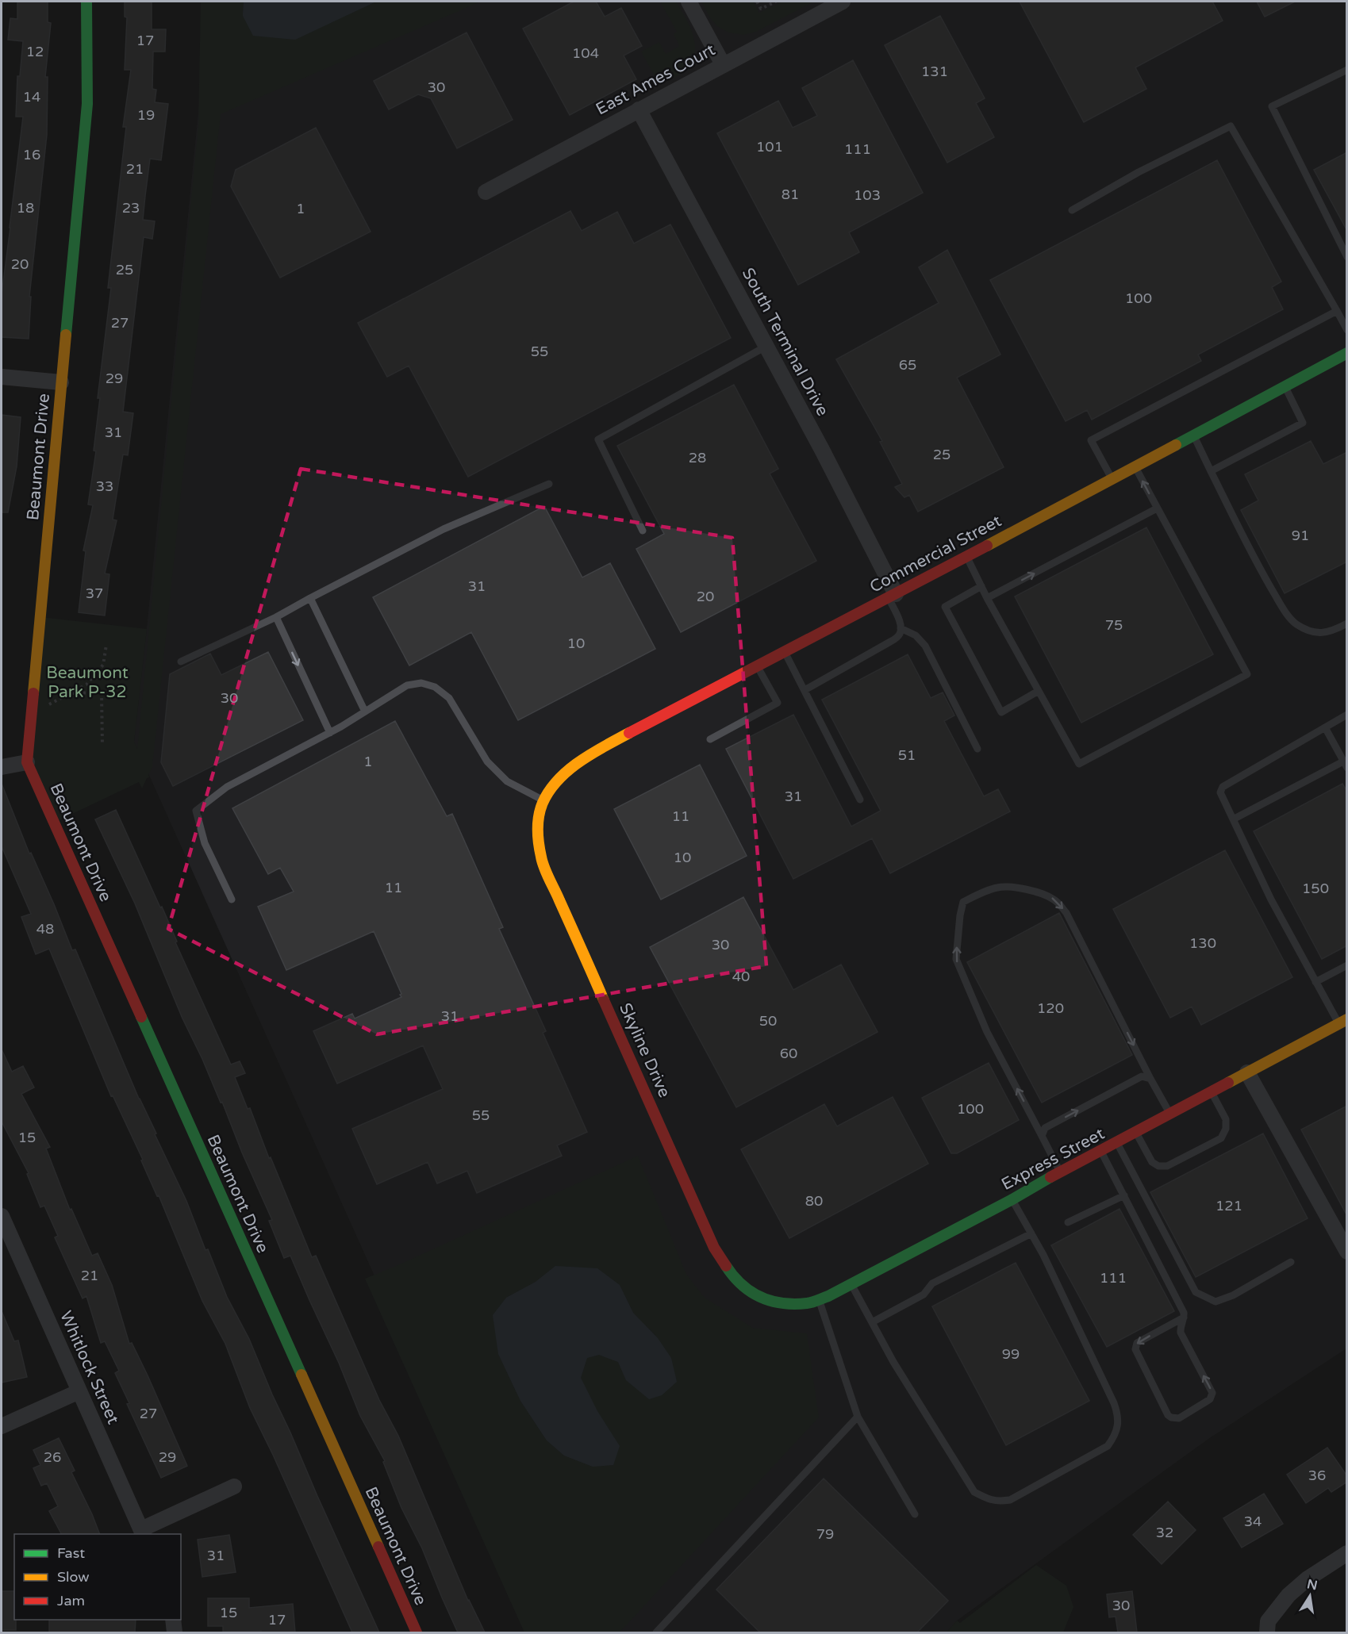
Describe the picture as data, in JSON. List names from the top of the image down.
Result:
{
  "streets": {
    "street": [
      "East Ames Court",
      "South Terminal Drive",
      "Beaumont Drive",
      "Commercial Street",
      "Skyline Drive",
      "Express Street",
      "Whitlock Street"
    ]
  },
  "crossings": [
    ["East Ames Court", "South Terminal Drive"],
    ["South Terminal Drive", "Commercial Street"],
    ["Commercial Street", "Skyline Drive"],
    ["Skyline Drive", "Express Street"]
  ],
  "parks": ["Beaumont Park P-32"],
  "house_numbers": [
    "17",
    "12",
    "104",
    "131",
    "30",
    "14",
    "19",
    "101",
    "111",
    "16",
    "21",
    "81",
    "103",
    "18",
    "23",
    "1",
    "20",
    "25",
    "100",
    "27",
    "55",
    "65",
    "29",
    "31",
    "25",
    "28",
    "33",
    "91",
    "31",
    "37",
    "20",
    "75",
    "10",
    "30",
    "51",
    "1",
    "31",
    "11",
    "10",
    "11",
    "150",
    "48",
    "130",
    "30",
    "40",
    "120",
    "31",
    "50",
    "60",
    "100",
    "55",
    "15",
    "80",
    "121",
    "21",
    "111",
    "99",
    "27",
    "26",
    "29",
    "36",
    "34",
    "32",
    "79",
    "31",
    "30",
    "15",
    "17"
  ],
  "legend": ["Fast", "Slow", "Jam"],
  "north": "top"
}
